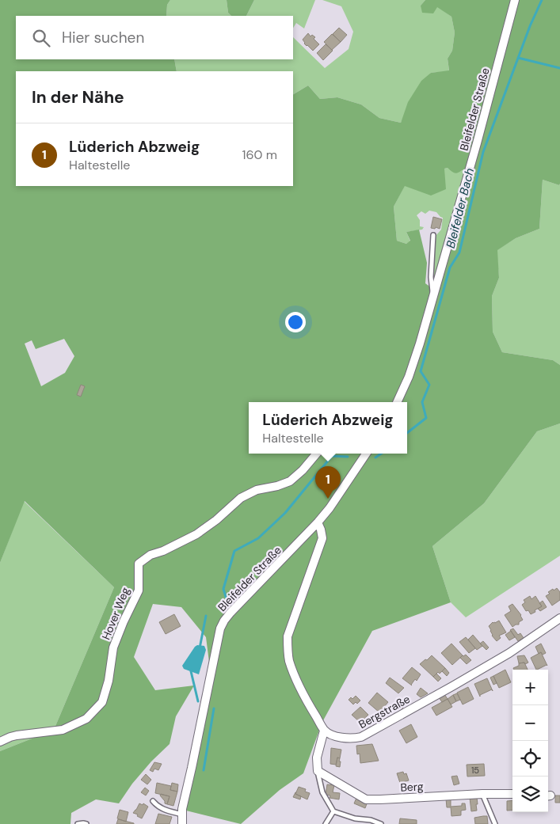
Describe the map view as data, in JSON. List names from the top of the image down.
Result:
{
  "streets": {
    "street": [
      "Bleifelder Straße",
      "Hover Weg",
      "Bergstraße",
      "Berg"
    ]
  },
  "water": ["Bleifelder Bach"],
  "house_numbers": ["15"],
  "page": {
    "search": "Hier suchen",
    "heading": "In der Nähe",
    "list": [
      {
        "mark": "1",
        "name": "Lüderich Abzweig",
        "note": "Haltestelle",
        "value": "160 m"
      }
    ],
    "popup": ["Lüderich Abzweig", "Haltestelle"],
    "pins": "1",
    "map_buttons": ["+", "−"]
  }
}
